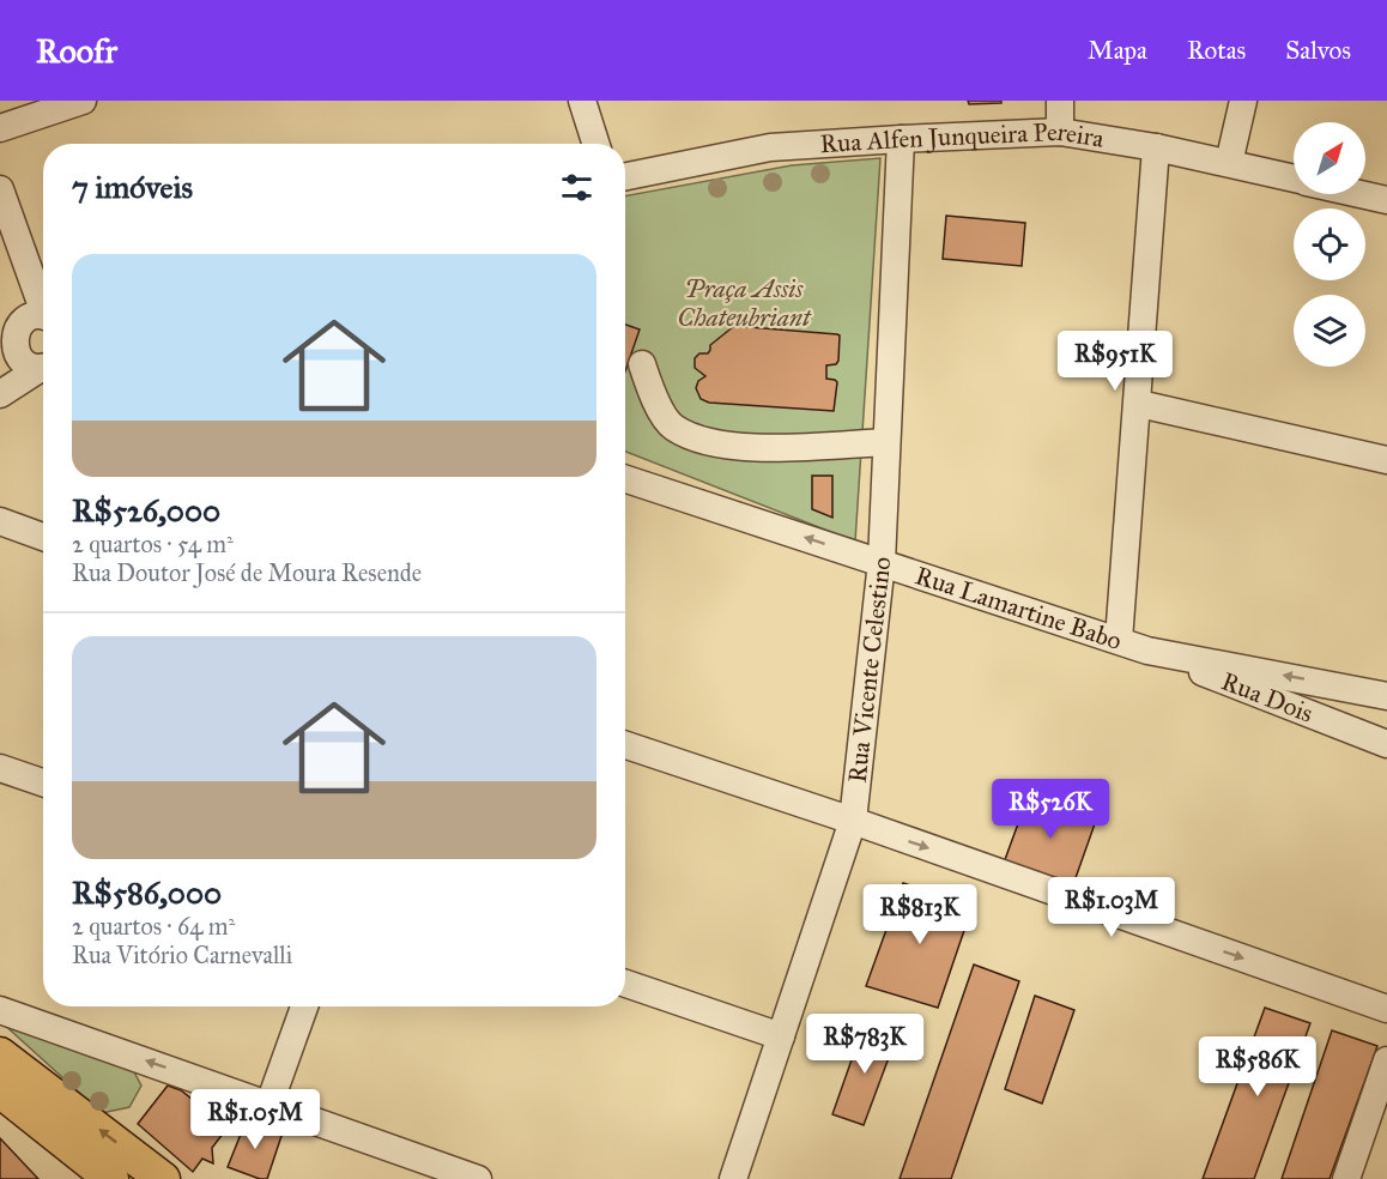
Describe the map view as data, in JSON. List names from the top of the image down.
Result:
{
  "streets": {
    "street": [
      "Rua Alfen Junqueira Pereira",
      "Rua Lamartine Babo",
      "Rua Vicente Celestino",
      "Rua Dois"
    ]
  },
  "crossings": [
    ["Rua Alfen Junqueira Pereira", "Rua Vicente Celestino"],
    ["Rua Lamartine Babo", "Rua Vicente Celestino"],
    ["Rua Lamartine Babo", "Rua Dois"]
  ],
  "parks": ["Praça Assis Chateubriant"],
  "north": "top right",
  "page": {
    "header": "Roofr",
    "nav": ["Mapa", "Rotas", "Salvos"],
    "heading": "7 imóveis",
    "list": [
      {
        "name": "R$526,000",
        "note": "2 quartos · 54 m² · Rua Doutor José de Moura Resende"
      },
      {
        "name": "R$586,000",
        "note": "2 quartos · 64 m² · Rua Vitório Carnevalli"
      }
    ],
    "price": [
      "R$951K",
      "R$526K",
      "R$1.03M",
      "R$813K",
      "R$783K",
      "R$586K",
      "R$1.05M"
    ]
  }
}
